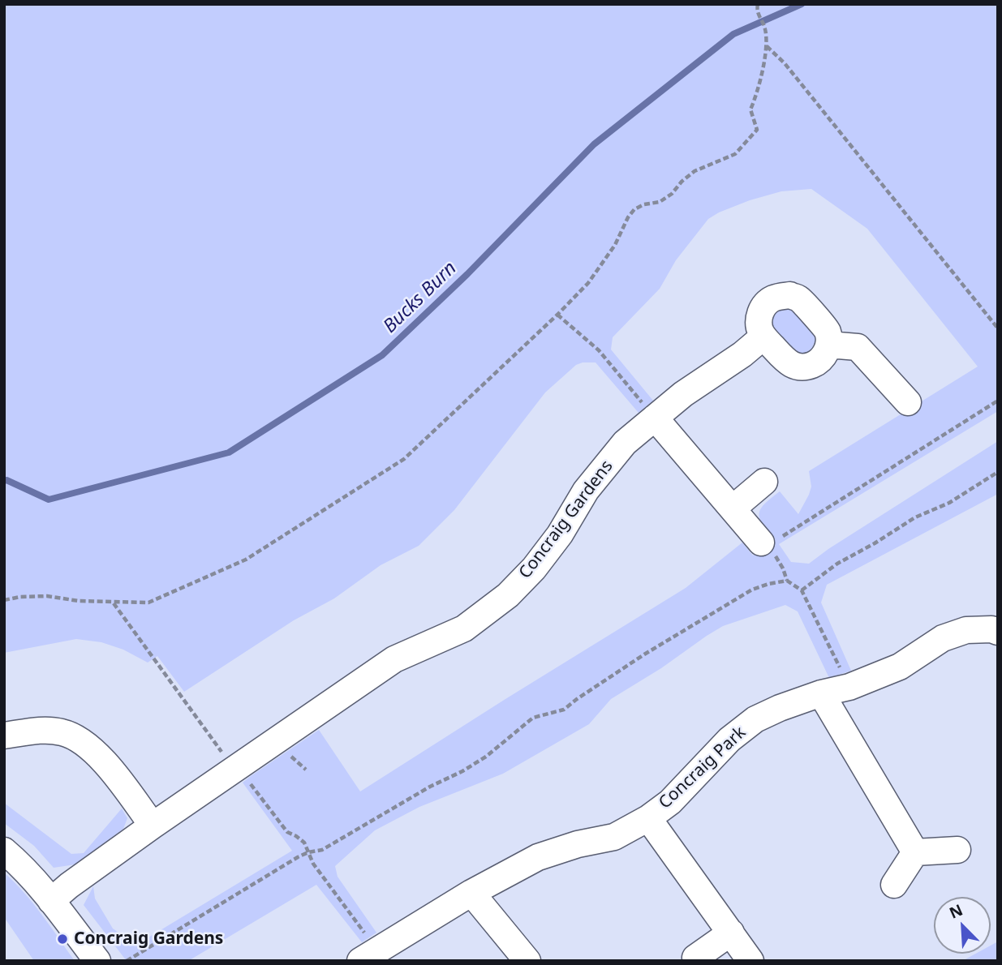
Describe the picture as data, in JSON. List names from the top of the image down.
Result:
{
  "streets": {
    "street": ["Concraig Gardens", "Concraig Park"]
  },
  "water": ["Bucks Burn"],
  "places": ["Concraig Gardens"],
  "north": "top left"
}
